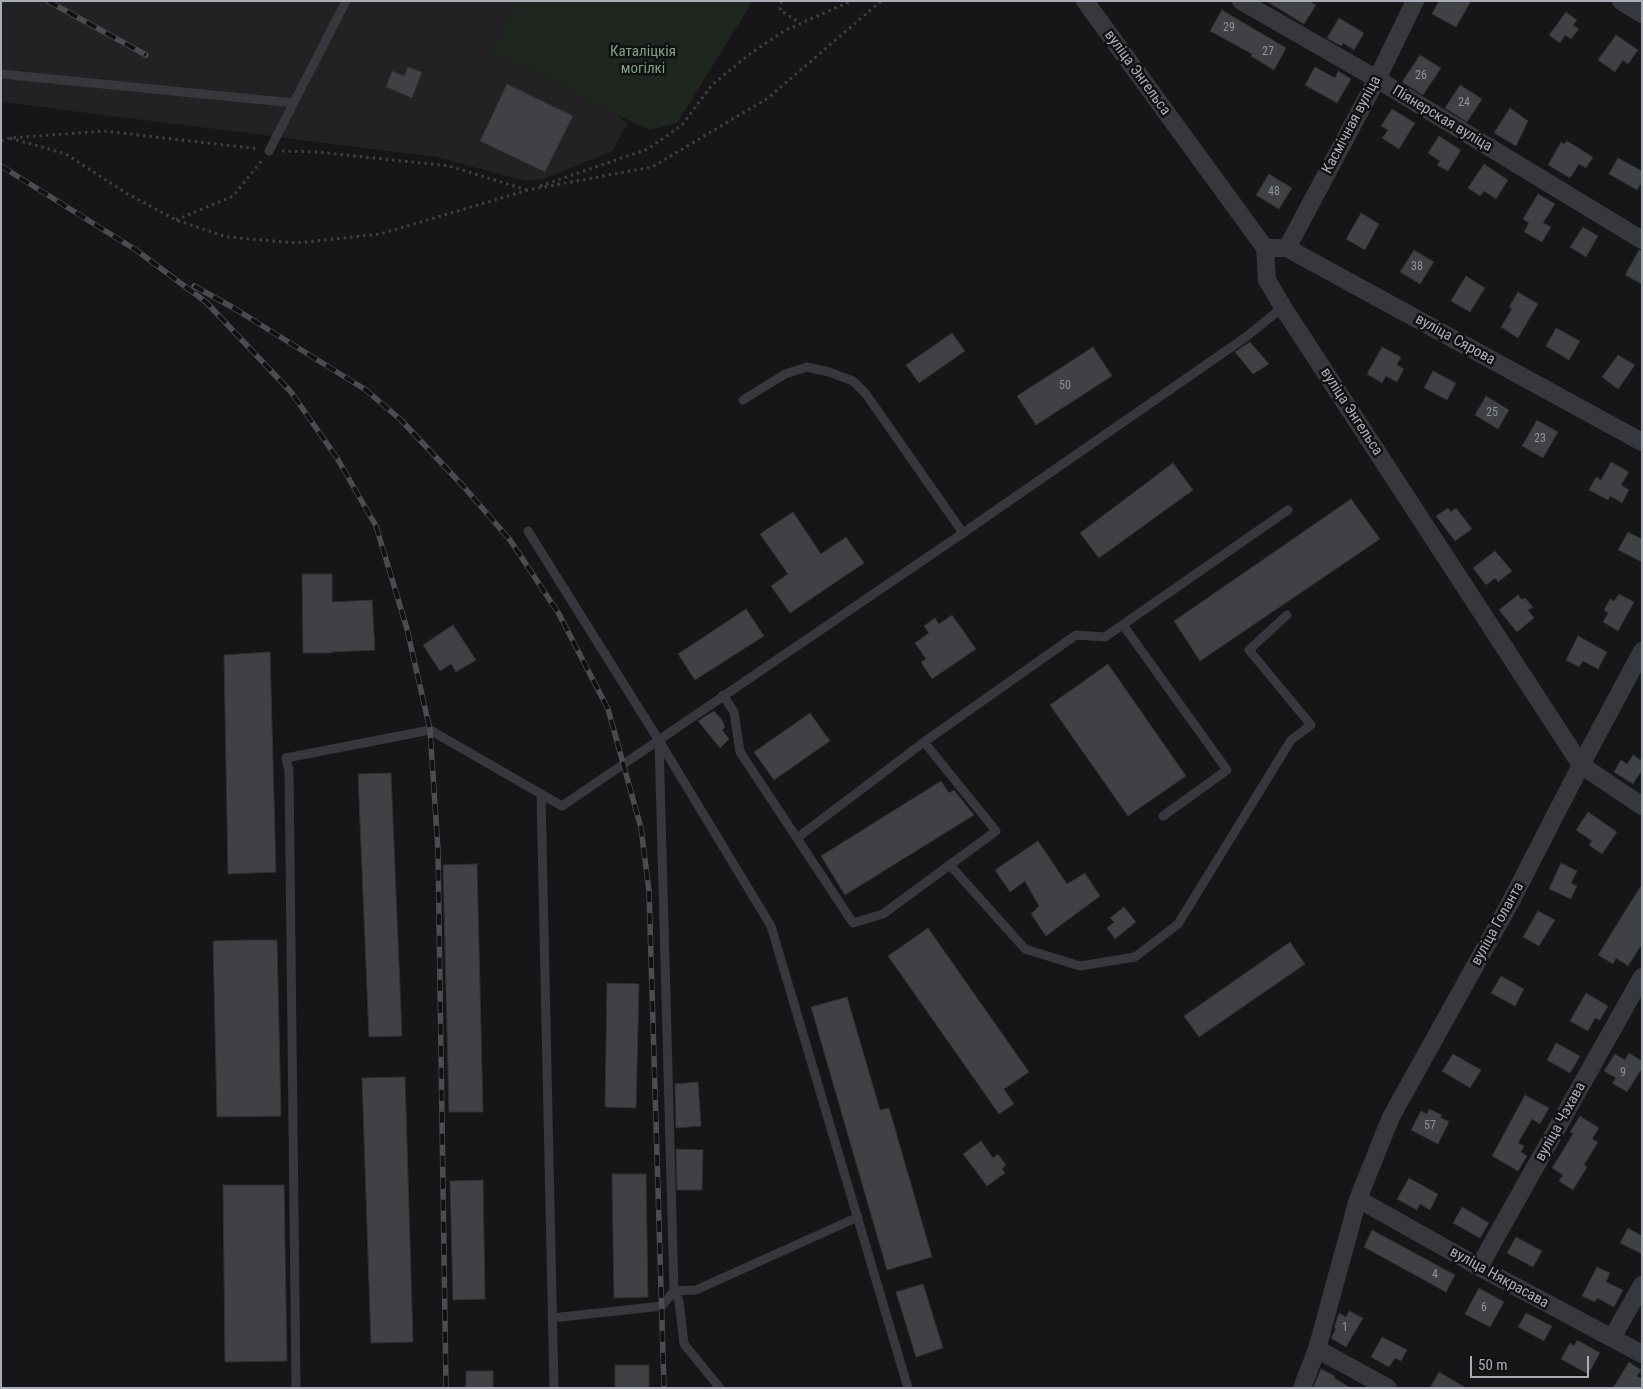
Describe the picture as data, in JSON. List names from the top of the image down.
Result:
{
  "streets": {
    "street": [
      "вуліца Энгельса",
      "Піянерская вуліца",
      "Касмічная вуліца",
      "вуліца Сярова",
      "вуліца Голанта",
      "вуліца Чэхава",
      "вуліца Някрасава"
    ]
  },
  "crossings": [
    ["вуліца Энгельса", "вуліца Сярова"],
    ["вуліца Энгельса", "вуліца Голанта"],
    ["Піянерская вуліца", "Касмічная вуліца"],
    ["Касмічная вуліца", "вуліца Сярова"],
    ["вуліца Голанта", "вуліца Някрасава"],
    ["вуліца Чэхава", "вуліца Някрасава"]
  ],
  "parks": ["Каталіцкія могілкі"],
  "house_numbers": [
    "29",
    "27",
    "26",
    "24",
    "48",
    "38",
    "50",
    "25",
    "23",
    "9",
    "57",
    "4",
    "6",
    "1"
  ],
  "scale_bar": "50 m"
}
